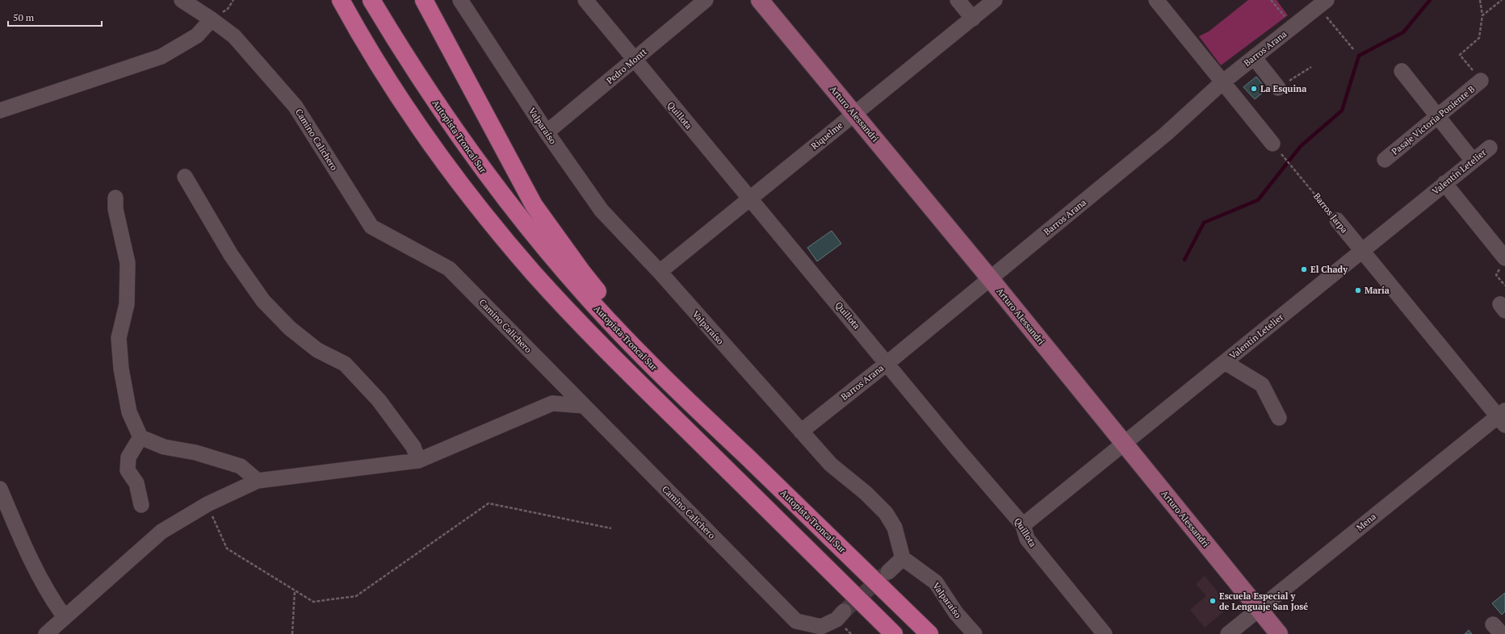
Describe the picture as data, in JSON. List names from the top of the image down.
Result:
{
  "streets": {
    "highway": ["Autopista Troncal Sur"],
    "main road": ["Arturo Alessandri"],
    "street": [
      "Barros Arana",
      "Pedro Montt",
      "Quillota",
      "Pasaje Victoria Poniente B",
      "Valparaíso",
      "Riquelme",
      "Camino Calichero",
      "Valentín Letelier",
      "Barros Jarpa",
      "Mena"
    ]
  },
  "crossings": [
    ["Barros Arana", "Arturo Alessandri"],
    ["Barros Arana", "Quillota"],
    ["Barros Arana", "Valparaíso"],
    ["Pedro Montt", "Quillota"],
    ["Pedro Montt", "Valparaíso"],
    ["Arturo Alessandri", "Riquelme"],
    ["Arturo Alessandri", "Valentín Letelier"],
    ["Arturo Alessandri", "Mena"],
    ["Quillota", "Riquelme"],
    ["Quillota", "Valentín Letelier"],
    ["Valparaíso", "Riquelme"],
    ["Valentín Letelier", "Barros Jarpa"],
    ["Barros Jarpa", "Mena"]
  ],
  "places": [
    "La Esquina",
    "El Chady",
    "María",
    "Escuela Especial y de Lenguaje San José"
  ],
  "scale_bar": "50 m"
}
